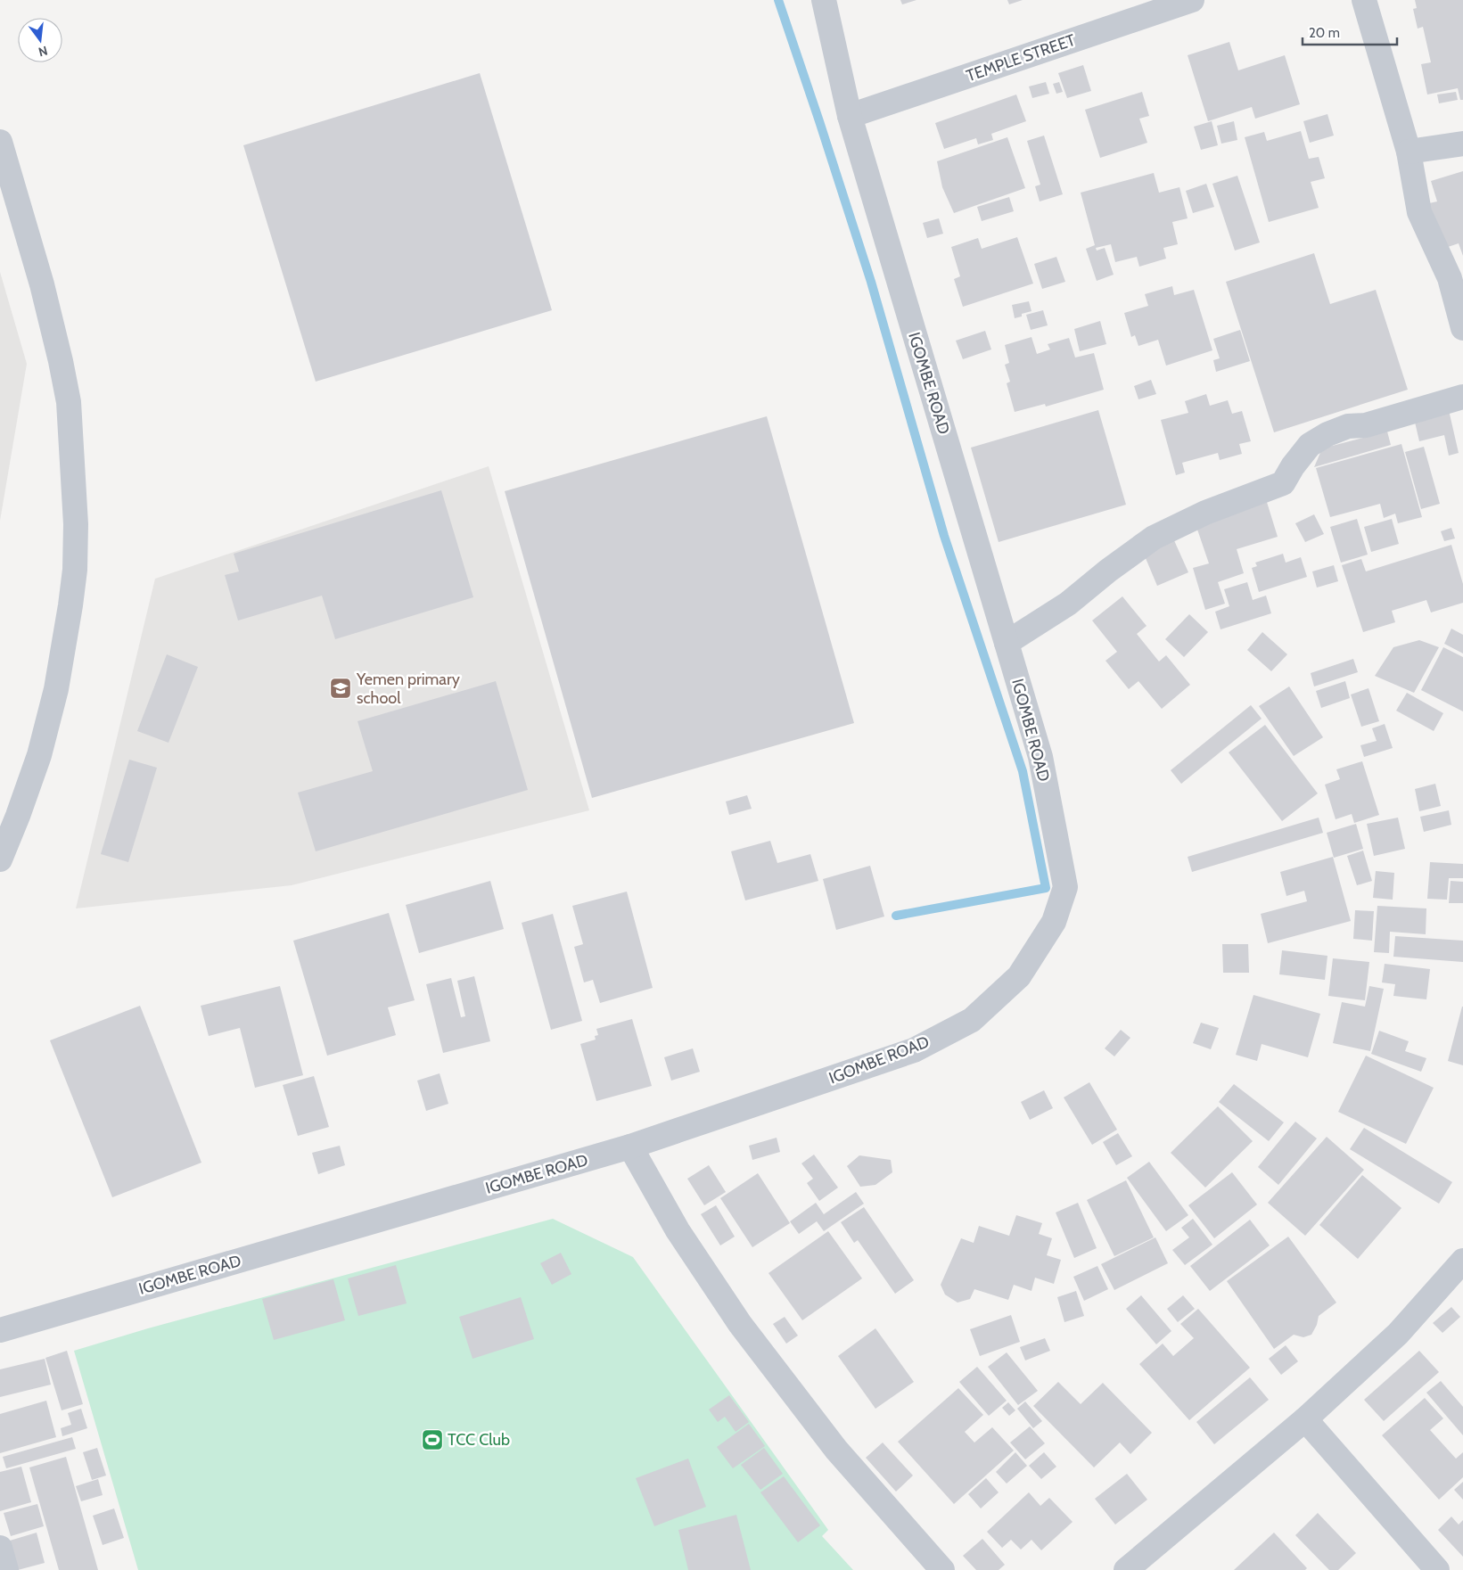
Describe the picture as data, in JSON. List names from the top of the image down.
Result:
{
  "streets": {
    "street": ["TEMPLE STREET", "IGOMBE ROAD"]
  },
  "crossings": [
    ["TEMPLE STREET", "IGOMBE ROAD"]
  ],
  "places": {
    "school or university": ["Yemen primary school"],
    "sports": ["TCC Club"]
  },
  "scale_bar": "20 m",
  "north": "bottom"
}
